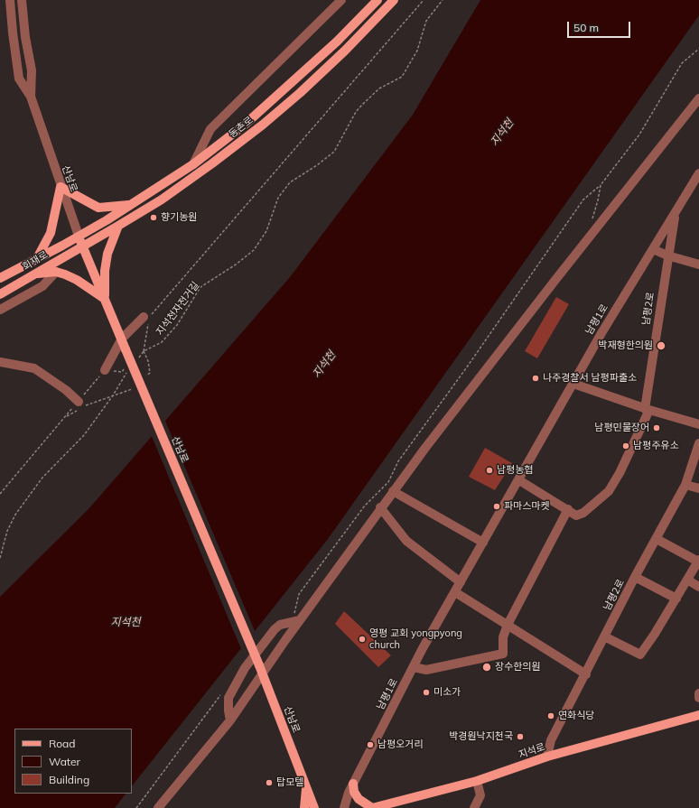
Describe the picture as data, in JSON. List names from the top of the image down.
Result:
{
  "streets": {
    "main road": [
      "동촌로",
      "산남로",
      "회재로",
      "지석로"
    ],
    "street": ["남평2로", "남평1로"],
    "path": ["지석천자전거길"]
  },
  "crossings": [
    ["동촌로", "산남로"],
    ["동촌로", "회재로"],
    ["산남로", "회재로"],
    ["남평2로", "남평1로"],
    ["남평2로", "지석로"]
  ],
  "water": ["지석천"],
  "places": [
    "향기농원",
    "박재형한의원",
    "나주경찰서 남평파출소",
    "남평민물장어",
    "남평주유소",
    "남평농협",
    "파마스마켓",
    "영평 교회 yongpyong church",
    "장수한의원",
    "미소가",
    "연화식당",
    "박경원낙지천국",
    "남평오거리",
    "탑모텔"
  ],
  "legend": ["Road", "Water", "Building"],
  "scale_bar": "50 m"
}
